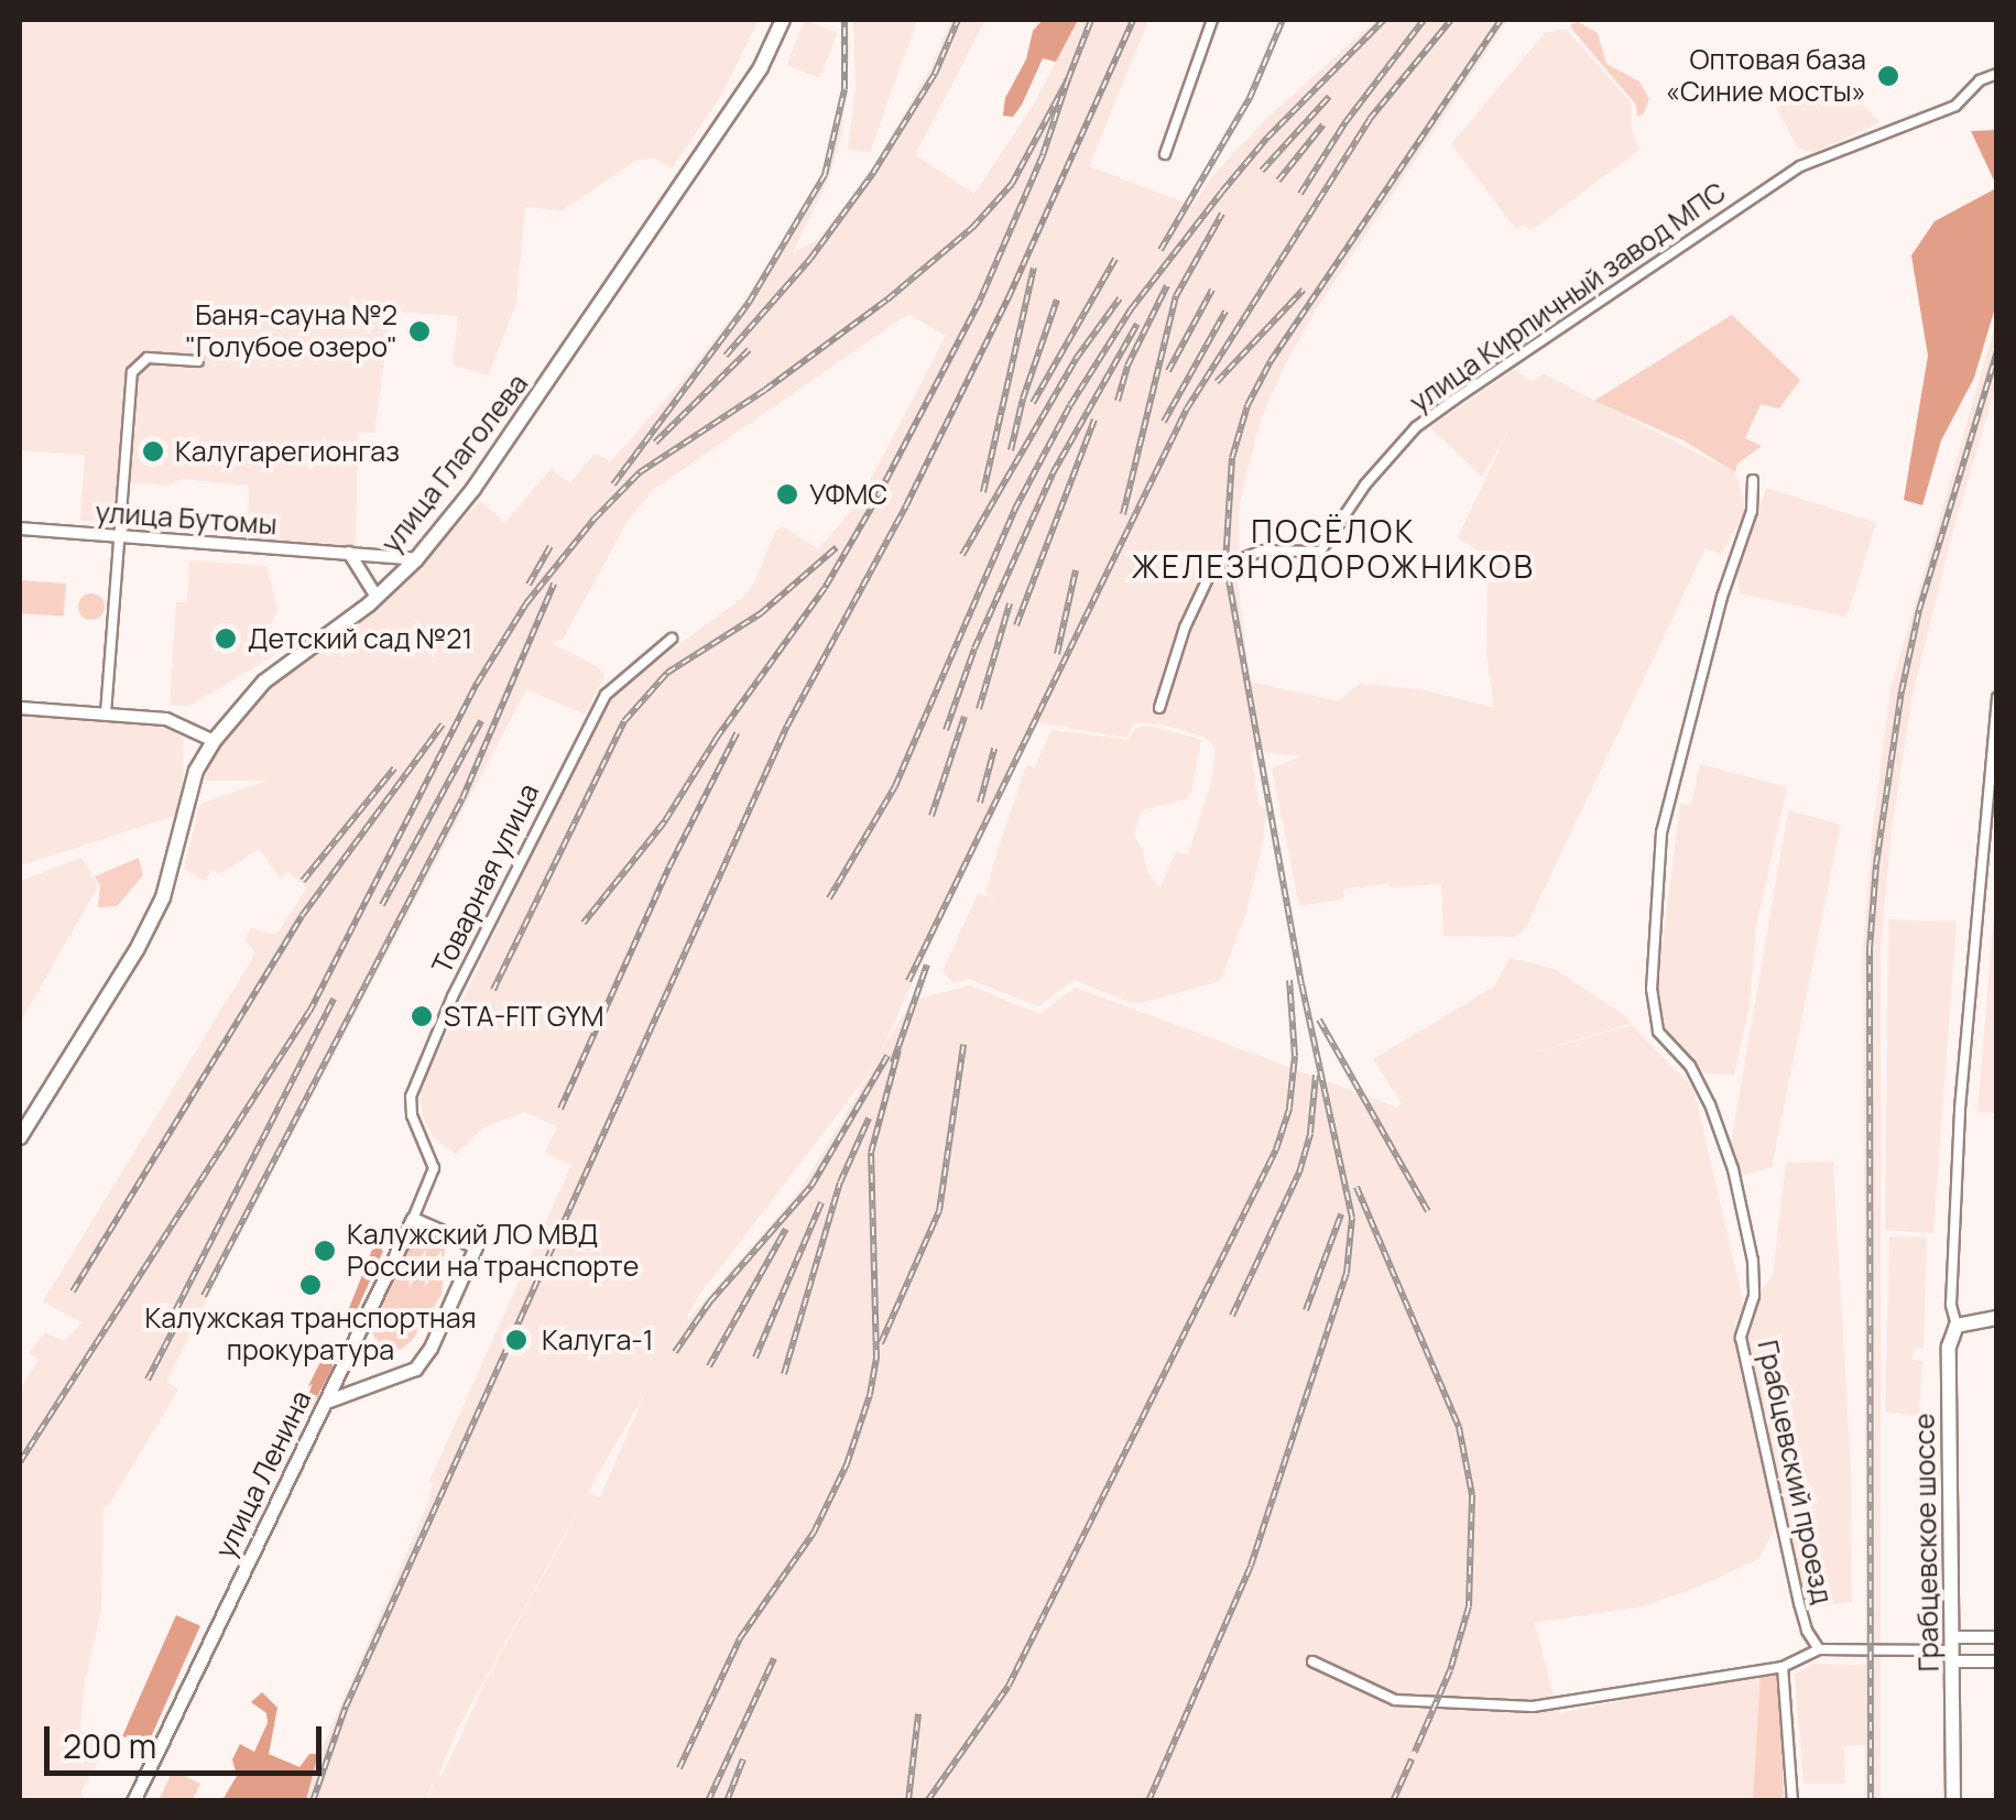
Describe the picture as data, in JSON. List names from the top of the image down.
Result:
{
  "streets": {
    "main road": ["улица Глаголева", "улица Ленина", "Грабцевское шоссе"],
    "street": [
      "улица Кирпичный завод МПС",
      "улица Бутомы",
      "Товарная улица",
      "Грабцевский проезд"
    ]
  },
  "crossings": [
    ["улица Глаголева", "улица Бутомы"],
    ["Товарная улица", "улица Ленина"]
  ],
  "districts": ["ПОСЁЛОК ЖЕЛЕЗНОДОРОЖНИКОВ"],
  "places": [
    "Оптовая база «Синие мосты»",
    "Баня-сауна №2 \"Голубое озеро\"",
    "Калугарегионгаз",
    "УФМС",
    "Детский сад №21",
    "STA-FIT GYM",
    "Калужский ЛО МВД России на транспорте",
    "Калужская транспортная прокуратура",
    "Калуга-1"
  ],
  "scale_bar": "200 m"
}
